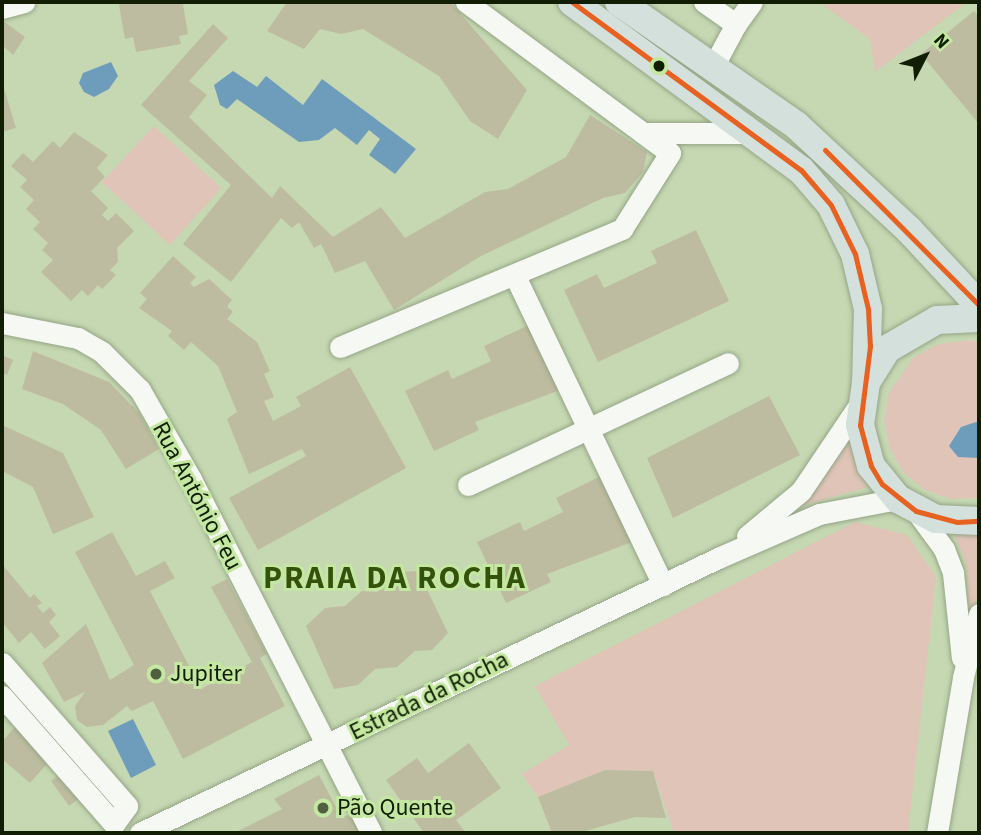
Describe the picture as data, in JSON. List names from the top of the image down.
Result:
{
  "streets": {
    "street": ["Rua António Feu", "Estrada da Rocha"]
  },
  "crossings": [
    ["Rua António Feu", "Estrada da Rocha"]
  ],
  "districts": ["PRAIA DA ROCHA"],
  "places": ["Jupiter", "Pão Quente"],
  "north": "top right"
}
